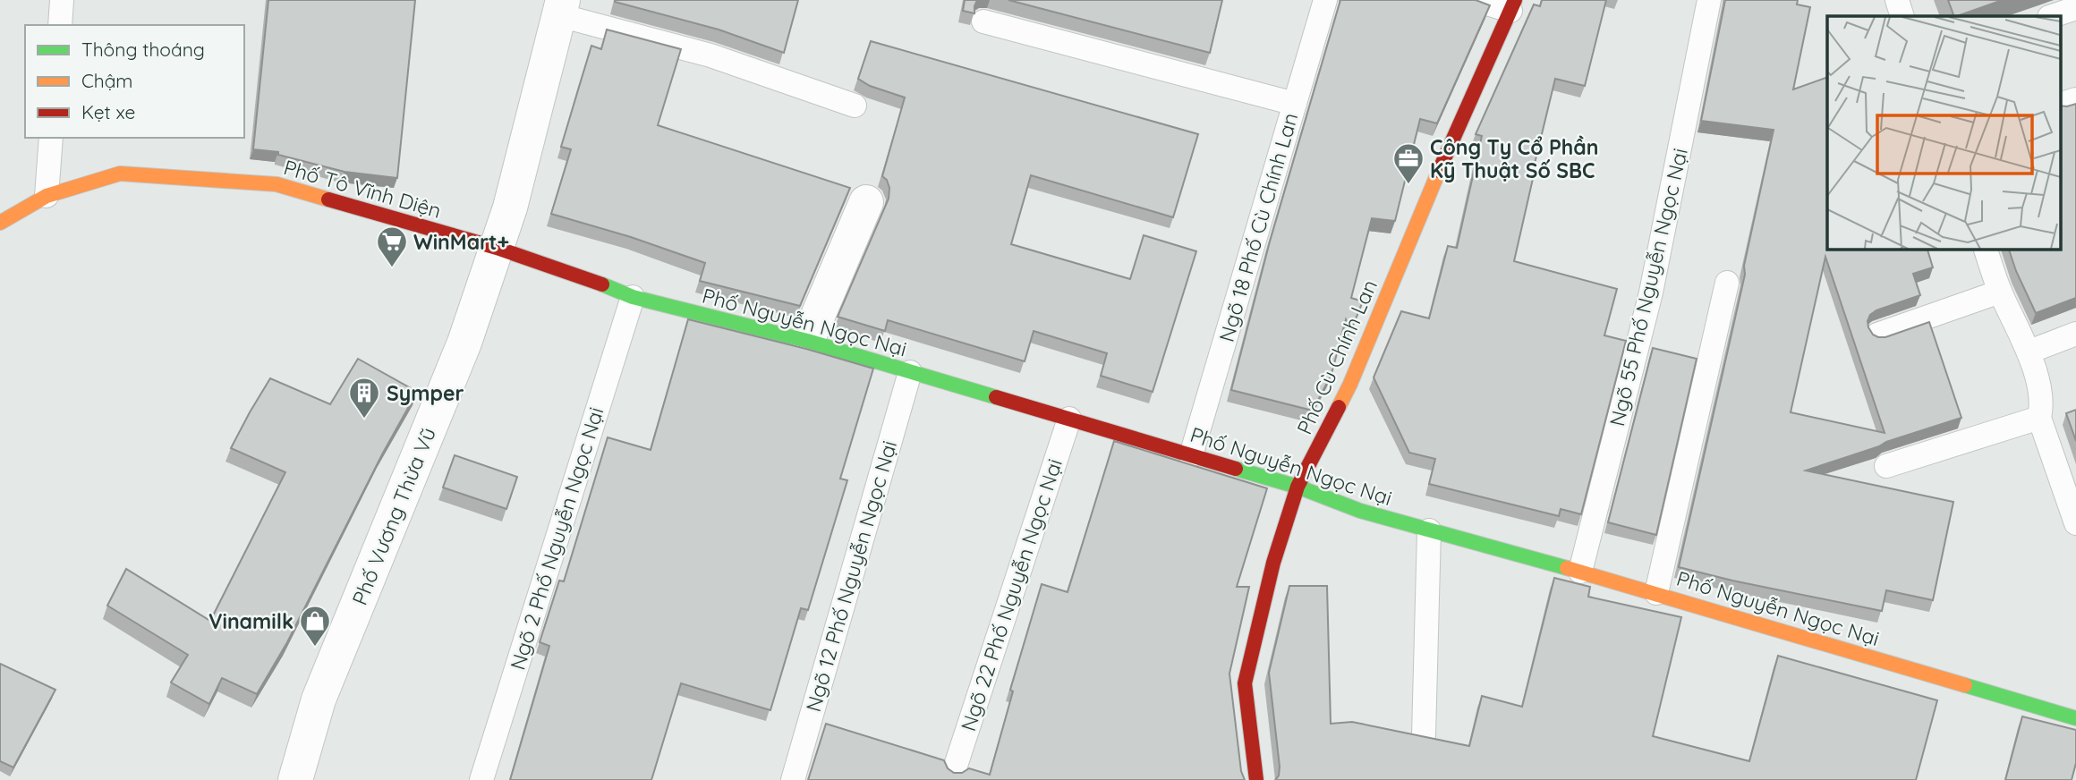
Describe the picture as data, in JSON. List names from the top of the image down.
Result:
{
  "streets": {
    "street": [
      "Phố Tô Vĩnh Diện",
      "Phố Nguyễn Ngọc Nại",
      "Phố Cù Chính Lan",
      "Phố Vương Thừa Vũ"
    ],
    "lane": [
      "Ngõ 18 Phố Cù Chính Lan",
      "Ngõ 55 Phố Nguyễn Ngọc Nại",
      "Ngõ 2 Phố Nguyễn Ngọc Nại",
      "Ngõ 12 Phố Nguyễn Ngọc Nại",
      "Ngõ 22 Phố Nguyễn Ngọc Nại"
    ]
  },
  "crossings": [
    ["Phố Tô Vĩnh Diện", "Phố Nguyễn Ngọc Nại"],
    ["Phố Tô Vĩnh Diện", "Phố Vương Thừa Vũ"],
    ["Ngõ 18 Phố Cù Chính Lan", "Phố Nguyễn Ngọc Nại"],
    ["Ngõ 55 Phố Nguyễn Ngọc Nại", "Phố Nguyễn Ngọc Nại"],
    ["Phố Nguyễn Ngọc Nại", "Phố Cù Chính Lan"],
    ["Phố Nguyễn Ngọc Nại", "Phố Vương Thừa Vũ"],
    ["Phố Nguyễn Ngọc Nại", "Ngõ 2 Phố Nguyễn Ngọc Nại"],
    ["Phố Nguyễn Ngọc Nại", "Ngõ 12 Phố Nguyễn Ngọc Nại"],
    ["Phố Nguyễn Ngọc Nại", "Ngõ 22 Phố Nguyễn Ngọc Nại"]
  ],
  "places": {
    "office": ["Công Ty Cổ Phần Kỹ Thuật Số SBC"],
    "supermarket": ["WinMart+"],
    "building": ["Symper"],
    "shop": ["Vinamilk"]
  },
  "legend": ["Thông thoáng", "Chậm", "Kẹt xe"]
}
